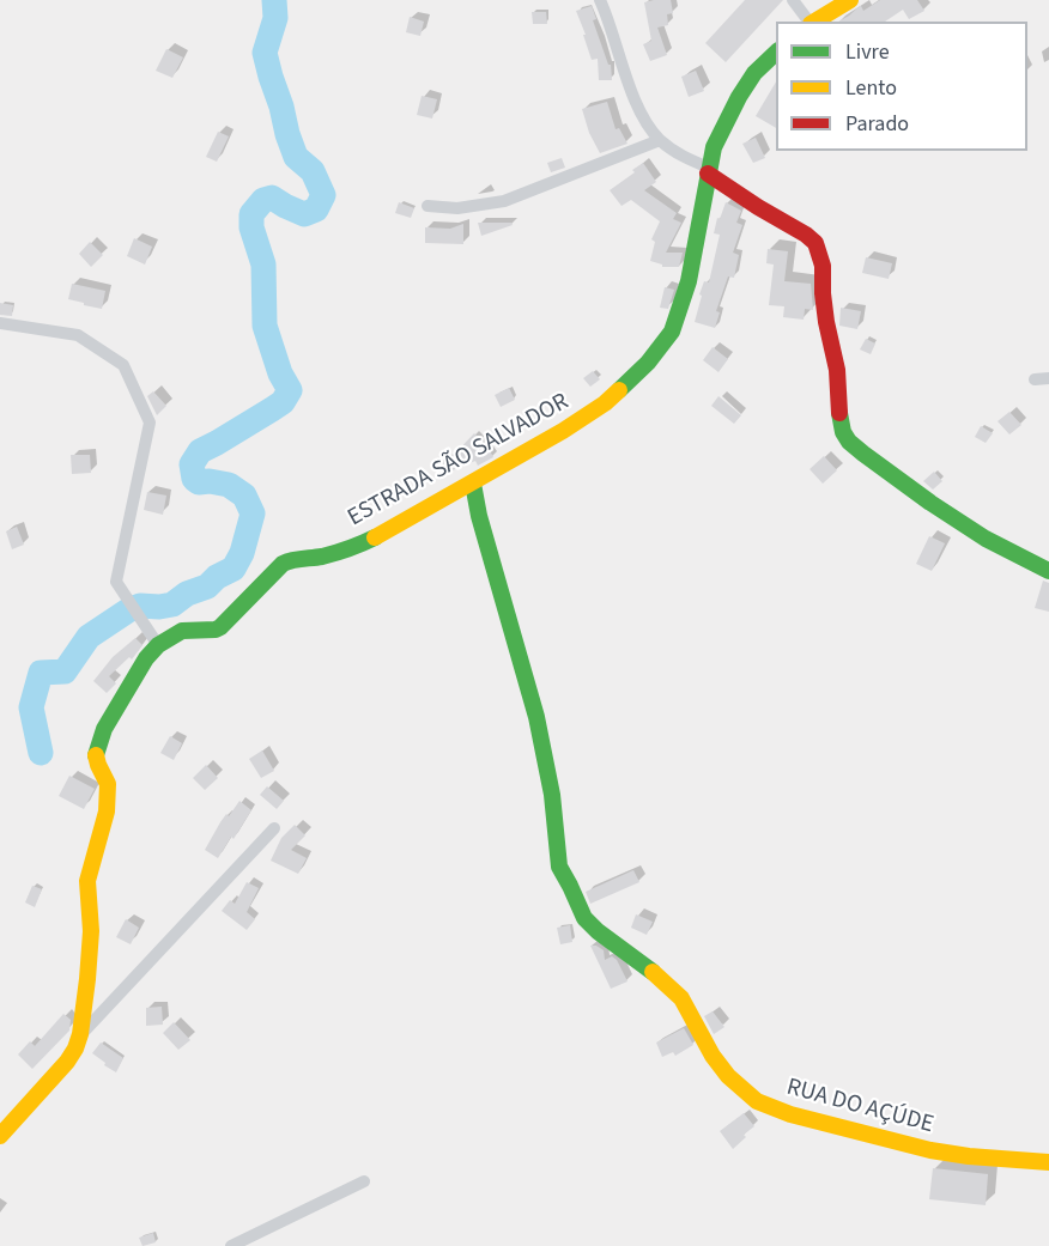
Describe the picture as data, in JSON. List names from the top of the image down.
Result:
{
  "streets": {
    "street": ["ESTRADA SÃO SALVADOR", "RUA DO AÇÚDE"]
  },
  "crossings": [
    ["ESTRADA SÃO SALVADOR", "RUA DO AÇÚDE"]
  ],
  "legend": ["Livre", "Lento", "Parado"]
}
